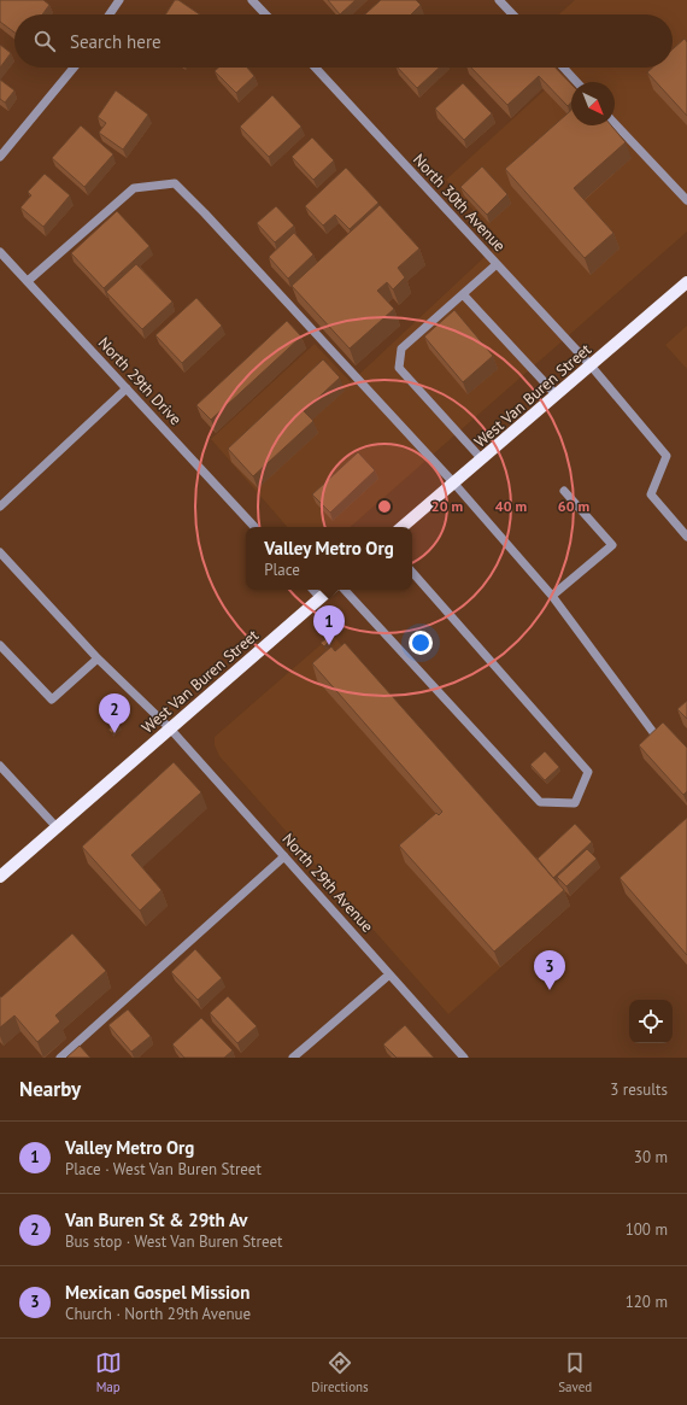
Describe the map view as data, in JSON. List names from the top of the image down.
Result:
{
  "streets": {
    "main road": ["West Van Buren Street"],
    "street": ["North 30th Avenue", "North 29th Drive", "North 29th Avenue"]
  },
  "crossings": [
    ["North 30th Avenue", "West Van Buren Street"],
    ["West Van Buren Street", "North 29th Avenue"]
  ],
  "north": "bottom right",
  "page": {
    "search": "Search here",
    "popup": ["Valley Metro Org", "Place"],
    "pins": ["1", "2", "3"],
    "heading": ["Nearby", "3 results"],
    "list": [
      {
        "mark": "1",
        "name": "Valley Metro Org",
        "note": "Place · West Van Buren Street",
        "value": "30 m"
      },
      {
        "mark": "2",
        "name": "Van Buren St & 29th Av",
        "note": "Bus stop · West Van Buren Street",
        "value": "100 m"
      },
      {
        "mark": "3",
        "name": "Mexican Gospel Mission",
        "note": "Church · North 29th Avenue",
        "value": "120 m"
      }
    ],
    "nav": ["Map", "Directions", "Saved"]
  },
  "rings": ["20 m", "40 m", "60 m"]
}
